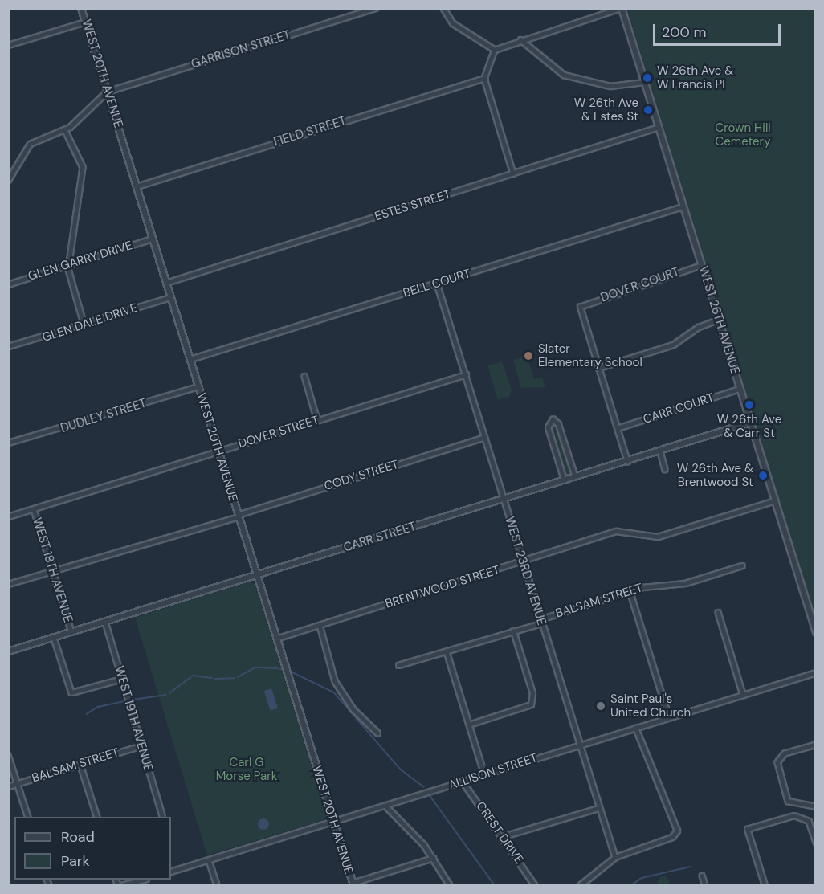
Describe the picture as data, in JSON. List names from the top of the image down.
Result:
{
  "streets": {
    "street": [
      "GARRISON STREET",
      "WEST 20TH AVENUE",
      "FIELD STREET",
      "ESTES STREET",
      "GLEN GARRY DRIVE",
      "BELL COURT",
      "DOVER COURT",
      "WEST 26TH AVENUE",
      "GLEN DALE DRIVE",
      "CARR COURT",
      "DUDLEY STREET",
      "DOVER STREET",
      "CODY STREET",
      "CARR STREET",
      "WEST 18TH AVENUE",
      "WEST 23RD AVENUE",
      "BRENTWOOD STREET",
      "BALSAM STREET",
      "WEST 19TH AVENUE",
      "ALLISON STREET",
      "CREST DRIVE"
    ]
  },
  "crossings": [
    ["GARRISON STREET", "WEST 20TH AVENUE"],
    ["WEST 20TH AVENUE", "FIELD STREET"],
    ["WEST 20TH AVENUE", "ESTES STREET"],
    ["WEST 20TH AVENUE", "GLEN GARRY DRIVE"],
    ["WEST 20TH AVENUE", "BELL COURT"],
    ["WEST 20TH AVENUE", "GLEN DALE DRIVE"],
    ["WEST 20TH AVENUE", "DUDLEY STREET"],
    ["WEST 20TH AVENUE", "DOVER STREET"],
    ["WEST 20TH AVENUE", "CODY STREET"],
    ["WEST 20TH AVENUE", "CARR STREET"],
    ["WEST 20TH AVENUE", "BRENTWOOD STREET"],
    ["WEST 20TH AVENUE", "ALLISON STREET"],
    ["ESTES STREET", "WEST 26TH AVENUE"],
    ["BELL COURT", "WEST 26TH AVENUE"],
    ["BELL COURT", "WEST 23RD AVENUE"],
    ["DOVER COURT", "WEST 26TH AVENUE"],
    ["WEST 26TH AVENUE", "CARR COURT"],
    ["WEST 26TH AVENUE", "CARR STREET"],
    ["WEST 26TH AVENUE", "BRENTWOOD STREET"],
    ["DOVER STREET", "WEST 18TH AVENUE"],
    ["DOVER STREET", "WEST 23RD AVENUE"],
    ["CODY STREET", "WEST 18TH AVENUE"],
    ["CODY STREET", "WEST 23RD AVENUE"],
    ["CARR STREET", "WEST 18TH AVENUE"],
    ["CARR STREET", "WEST 23RD AVENUE"],
    ["CARR STREET", "WEST 19TH AVENUE"],
    ["WEST 18TH AVENUE", "WEST 19TH AVENUE"],
    ["WEST 23RD AVENUE", "BRENTWOOD STREET"],
    ["WEST 23RD AVENUE", "BALSAM STREET"],
    ["WEST 23RD AVENUE", "ALLISON STREET"],
    ["BALSAM STREET", "WEST 19TH AVENUE"],
    ["ALLISON STREET", "CREST DRIVE"]
  ],
  "parks": ["Crown Hill Cemetery", "Carl G Morse Park"],
  "places": [
    "W 26th Ave & W Francis Pl",
    "W 26th Ave & Estes St",
    "Slater Elementary School",
    "W 26th Ave & Carr St",
    "W 26th Ave & Brentwood St",
    "Saint Paul's United Church"
  ],
  "legend": ["Road", "Park"],
  "scale_bar": "200 m"
}
